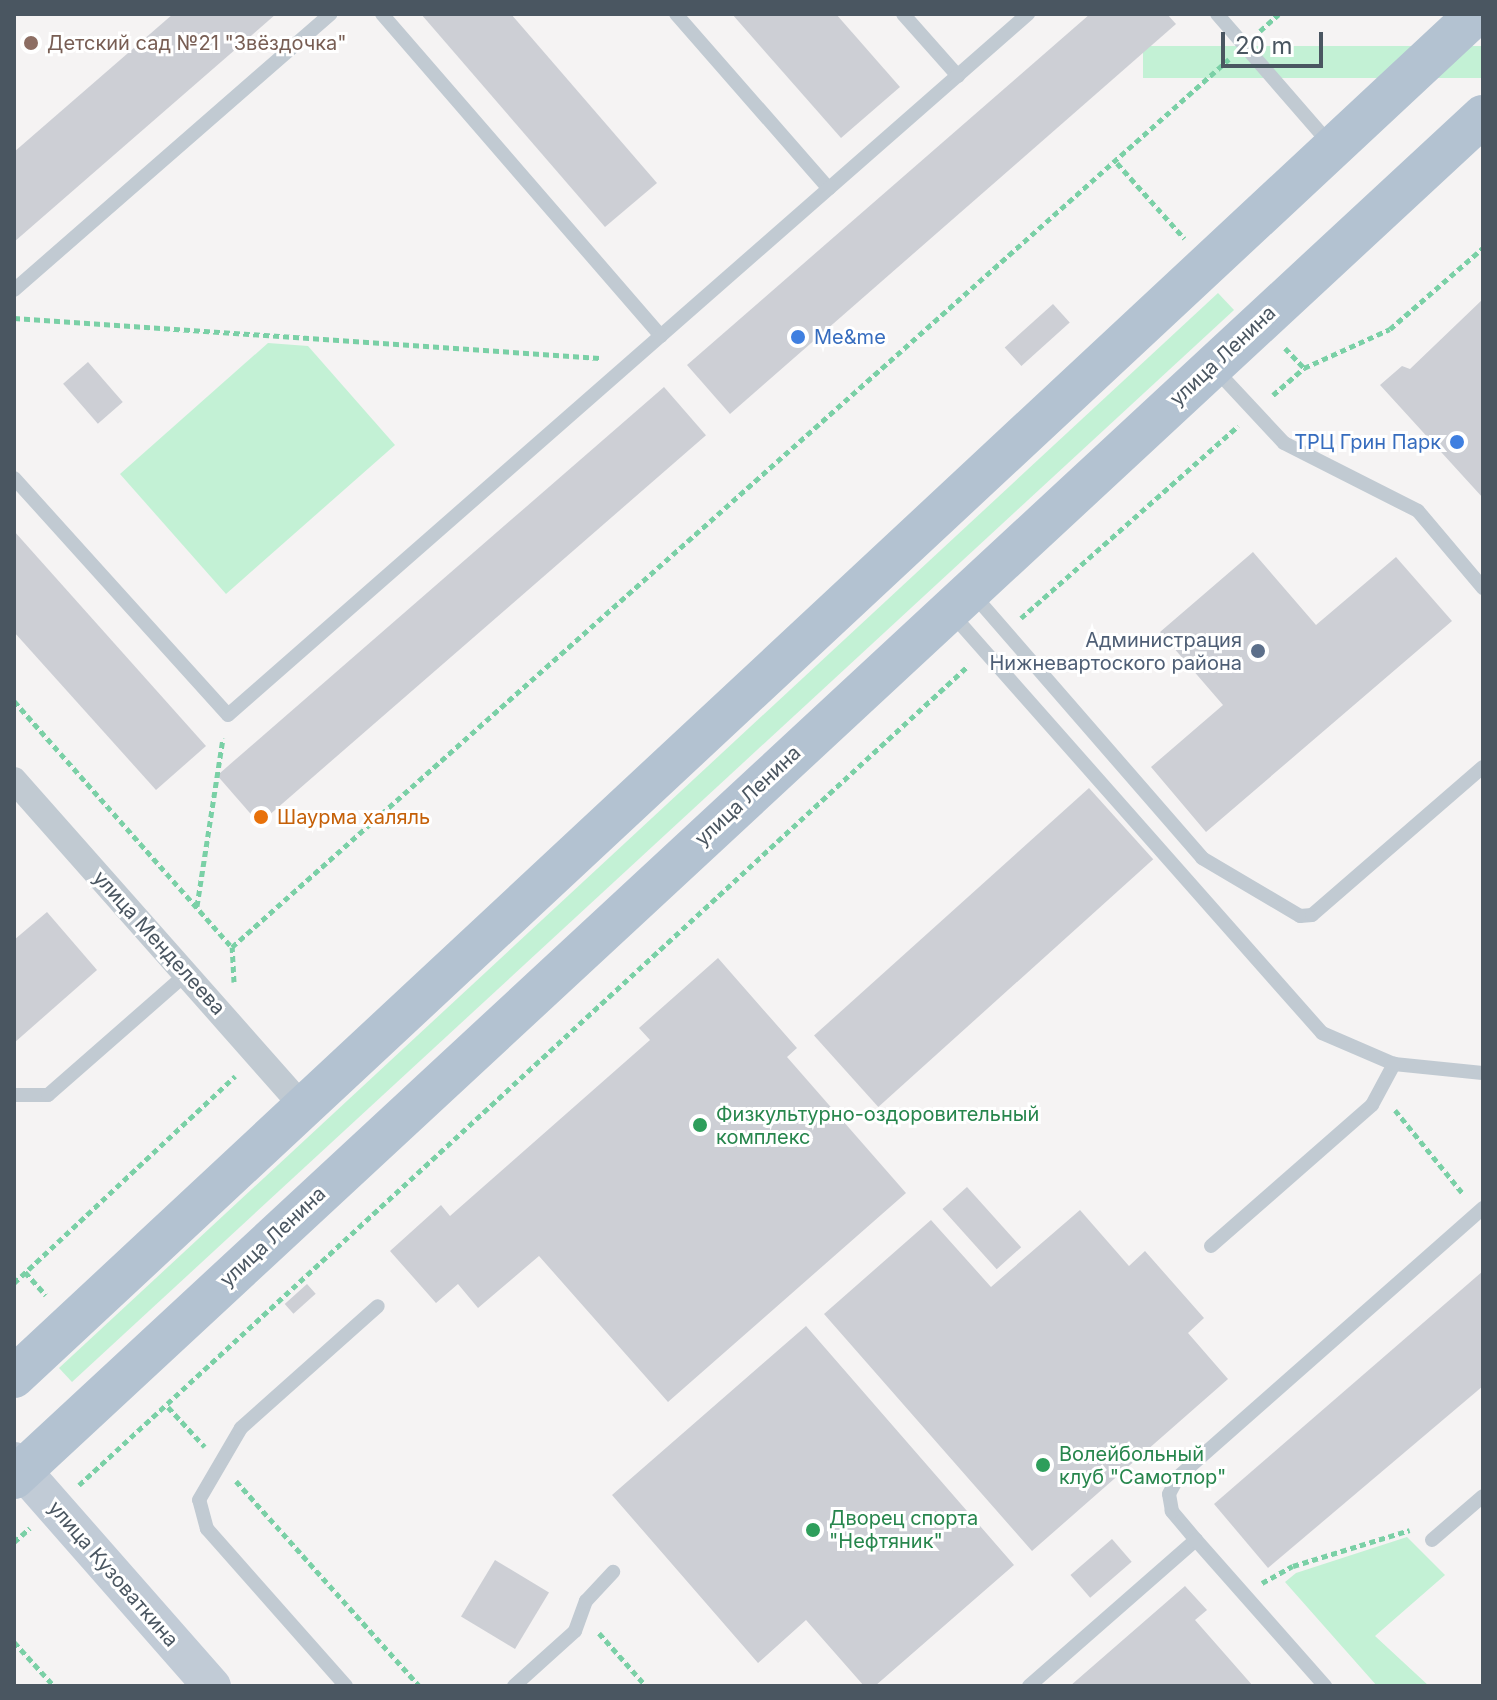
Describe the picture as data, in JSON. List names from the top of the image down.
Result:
{
  "streets": {
    "main road": ["улица Ленина", "улица Кузоваткина"],
    "street": ["улица Менделеева"]
  },
  "crossings": [
    ["улица Ленина", "улица Кузоваткина"]
  ],
  "places": [
    "Детский сад №21 \"Звёздочка\"",
    "Me&me",
    "ТРЦ Грин Парк",
    "Администрация Нижневартоского района",
    "Шаурма халяль",
    "Физкультурно-оздоровительный комплекс",
    "Волейбольный клуб \"Самотлор\"",
    "Дворец спорта \"Нефтяник\""
  ],
  "scale_bar": "20 m"
}
